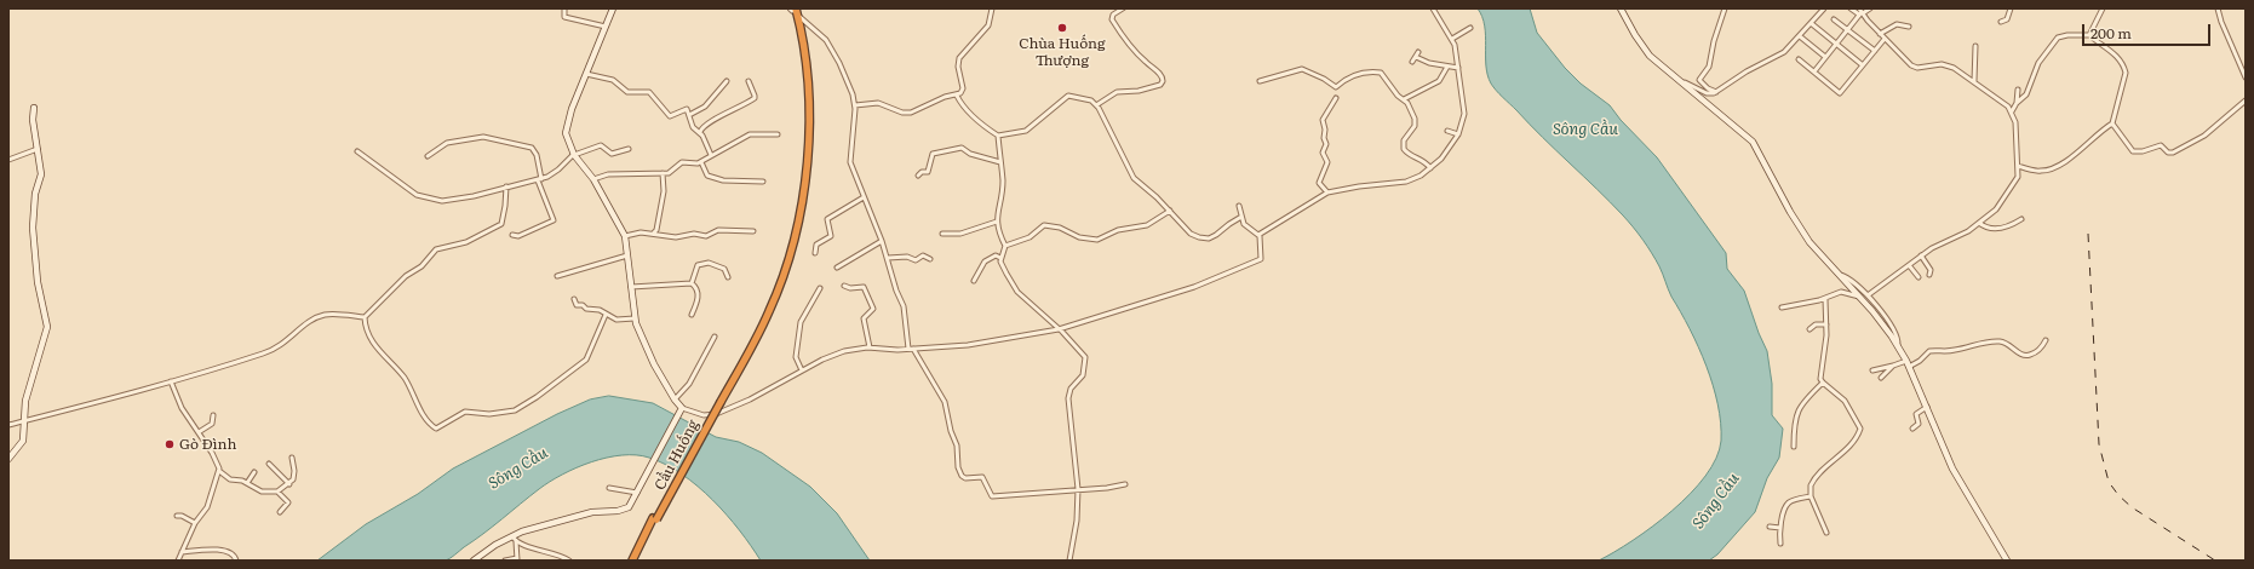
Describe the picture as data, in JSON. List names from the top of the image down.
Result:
{
  "streets": {
    "highway": ["Cầu Huống"]
  },
  "water": ["Sông Cầu"],
  "places": ["Chùa Huống Thượng", "Gò Đình"],
  "scale_bar": "200 m"
}
